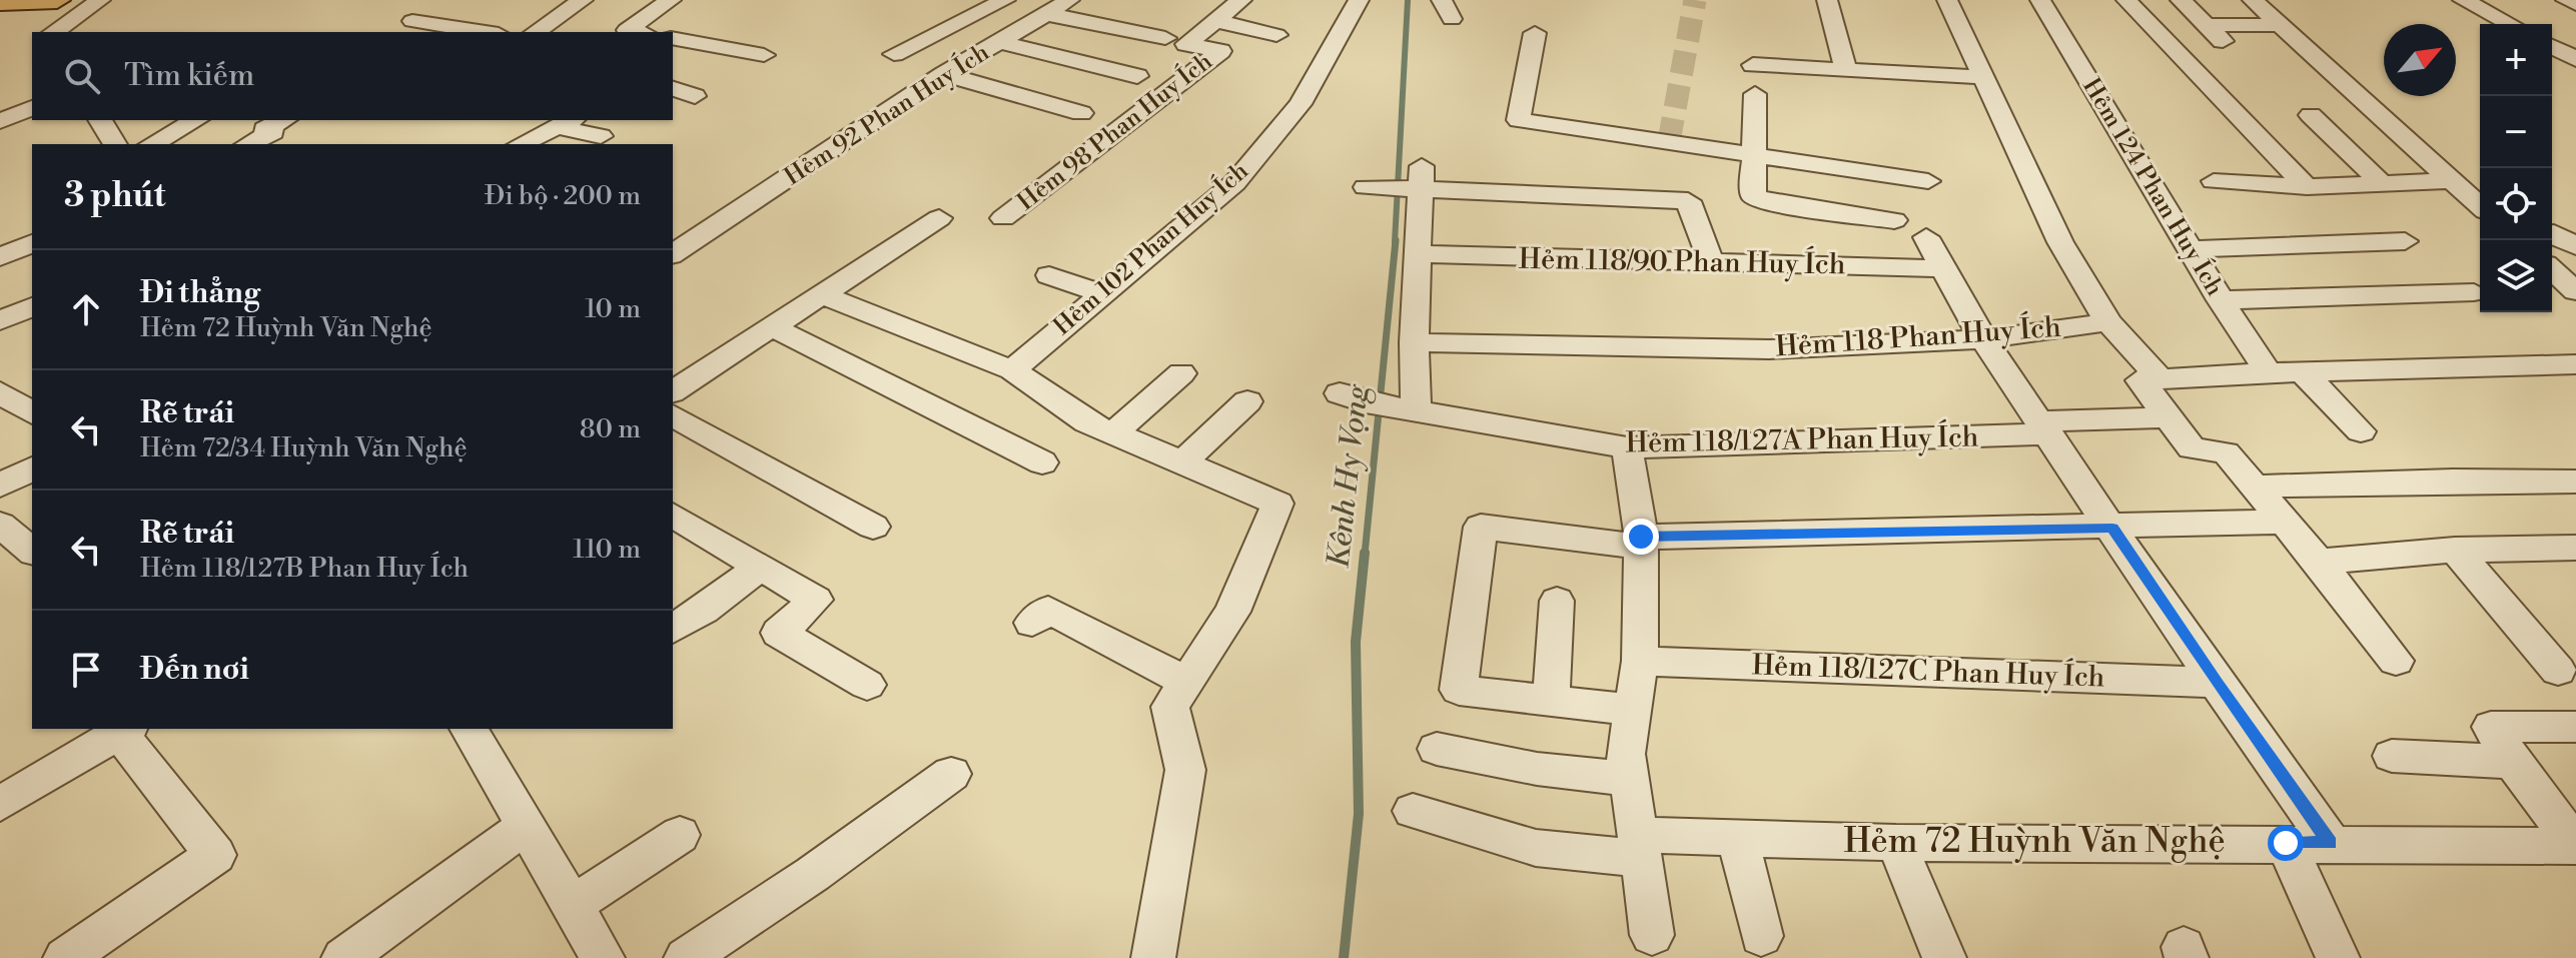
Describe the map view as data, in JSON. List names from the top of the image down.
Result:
{
  "streets": {
    "street": [
      "Hẻm 92 Phan Huy Ích",
      "Hẻm 98 Phan Huy Ích",
      "Hẻm 124 Phan Huy Ích",
      "Hẻm 102 Phan Huy Ích",
      "Hẻm 118/90 Phan Huy Ích",
      "Hẻm 118 Phan Huy Ích",
      "Hẻm 118/127A Phan Huy Ích",
      "Hẻm 118/127C Phan Huy Ích",
      "Hẻm 72 Huỳnh Văn Nghệ"
    ]
  },
  "water": ["Kênh Hy Vọng"],
  "north": "top right",
  "page": {
    "map_buttons": ["+", "−"],
    "search": "Tìm kiếm",
    "heading": ["3 phút", "Đi bộ · 200 m"],
    "list": [
      ["Đi thẳng", "Hẻm 72 Huỳnh Văn Nghệ", "10 m"],
      ["Rẽ trái", "Hẻm 72/34 Huỳnh Văn Nghệ", "80 m"],
      ["Rẽ trái", "Hẻm 118/127B Phan Huy Ích", "110 m"],
      "Đến nơi"
    ]
  }
}
